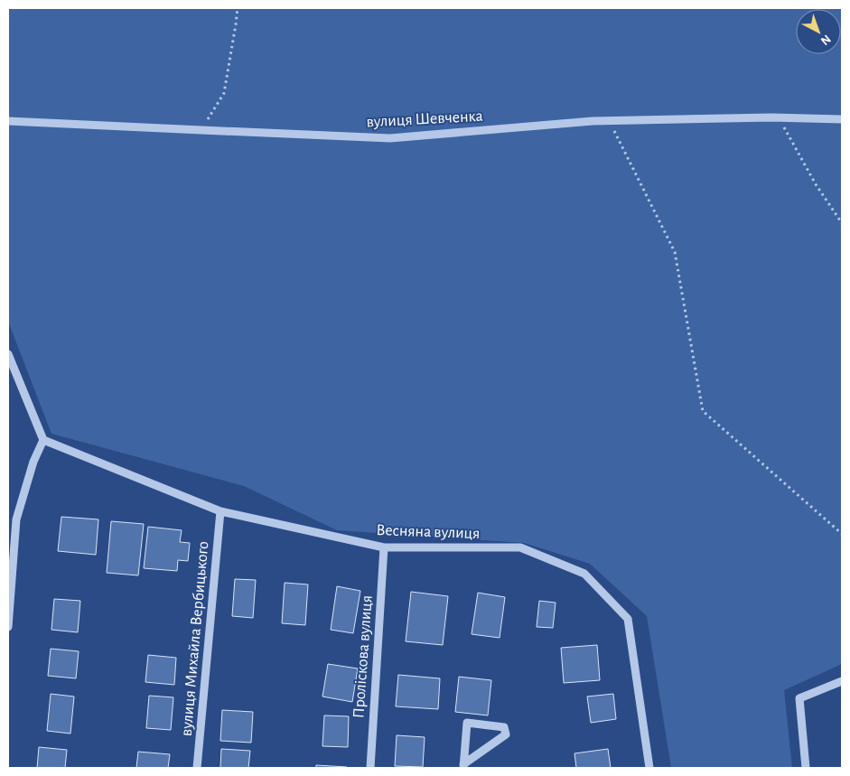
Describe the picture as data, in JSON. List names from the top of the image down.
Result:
{
  "streets": {
    "street": [
      "вулиця Шевченка",
      "Весняна вулиця",
      "вулиця Михайла Вербицького",
      "Проліскова вулиця"
    ]
  },
  "crossings": [
    ["Весняна вулиця", "вулиця Михайла Вербицького"],
    ["Весняна вулиця", "Проліскова вулиця"]
  ],
  "north": "bottom right"
}
